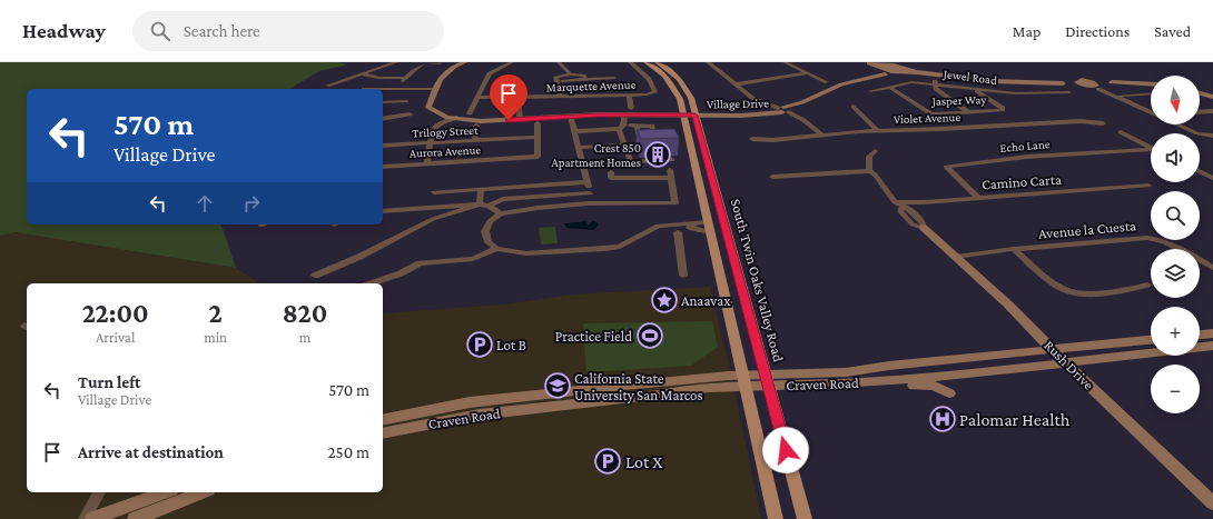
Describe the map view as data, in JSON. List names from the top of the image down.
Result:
{
  "streets": {
    "main road": ["South Twin Oaks Valley Road"],
    "street": [
      "Jewel Road",
      "Marquette Avenue",
      "Jasper Way",
      "Village Drive",
      "Violet Avenue",
      "Trilogy Street",
      "Echo Lane",
      "Aurora Avenue",
      "Camino Carta",
      "Avenue la Cuesta",
      "Rush Drive",
      "Craven Road"
    ]
  },
  "crossings": [
    ["Jewel Road", "Jasper Way"],
    ["Jewel Road", "Village Drive"],
    ["Village Drive", "South Twin Oaks Valley Road"],
    ["Trilogy Street", "Aurora Avenue"],
    ["Echo Lane", "Camino Carta"],
    ["Camino Carta", "Rush Drive"],
    ["Avenue la Cuesta", "Rush Drive"],
    ["South Twin Oaks Valley Road", "Craven Road"],
    ["Rush Drive", "Craven Road"]
  ],
  "places": {
    "building": ["Crest 850 Apartment Homes"],
    "place": ["Anaavax"],
    "sports": ["Practice Field"],
    "parking": ["Lot B", "Lot X"],
    "school or university": ["California State University San Marcos"],
    "hospital": ["Palomar Health"]
  },
  "north": "bottom",
  "page": {
    "header": "Headway",
    "search": "Search here",
    "nav": ["Map", "Directions", "Saved"],
    "map_buttons": ["+", "−"],
    "turn": ["570 m", "Village Drive"],
    "eta": [
      "22:00",
      "Arrival",
      "2",
      "min",
      "820",
      "m"
    ],
    "list": [
      {
        "name": "Turn left",
        "note": "Village Drive",
        "value": "570 m"
      },
      {
        "name": "Arrive at destination",
        "value": "250 m"
      }
    ]
  }
}
